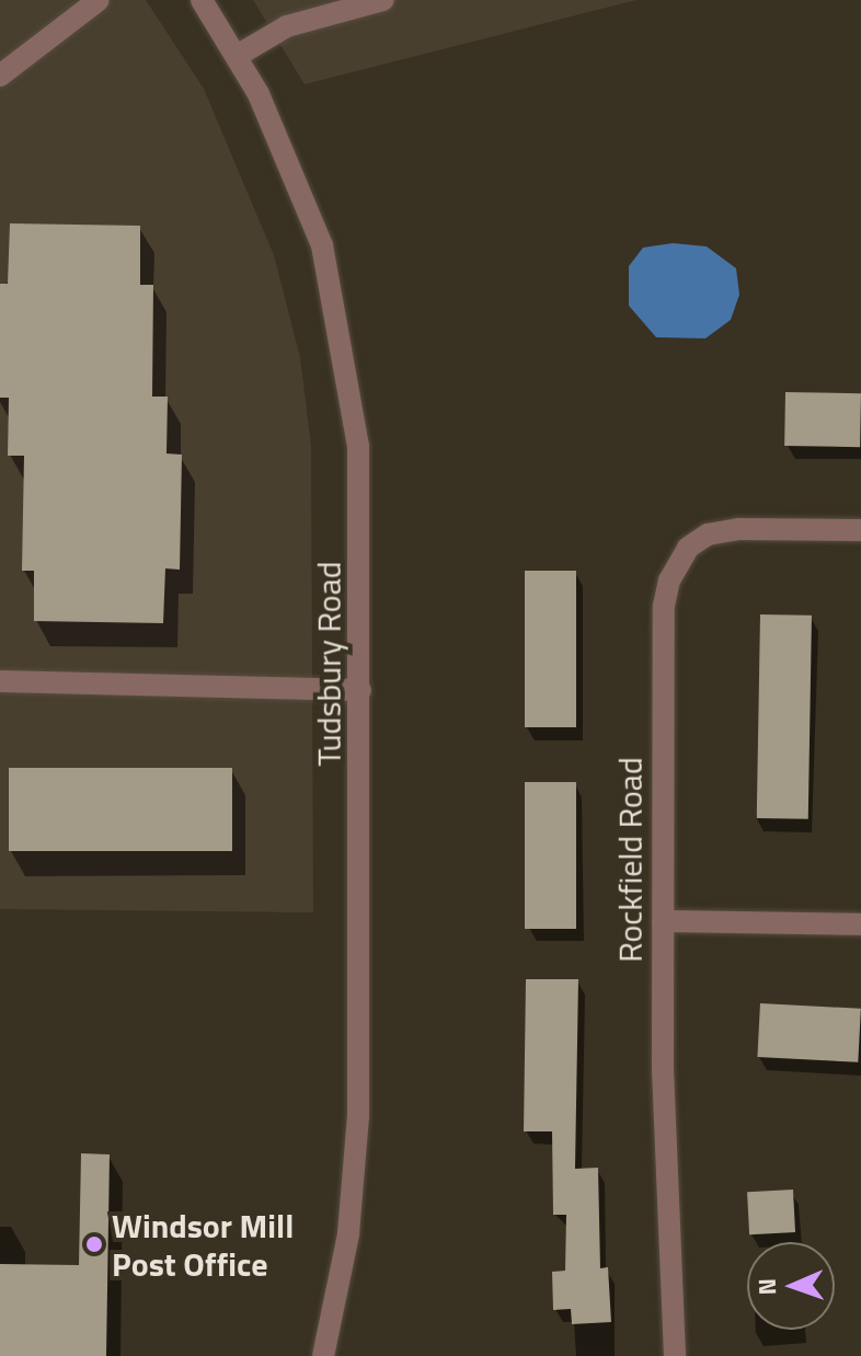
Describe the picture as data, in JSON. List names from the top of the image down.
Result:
{
  "streets": {
    "street": ["Tudsbury Road", "Rockfield Road"]
  },
  "places": ["Windsor Mill Post Office"],
  "north": "left"
}
